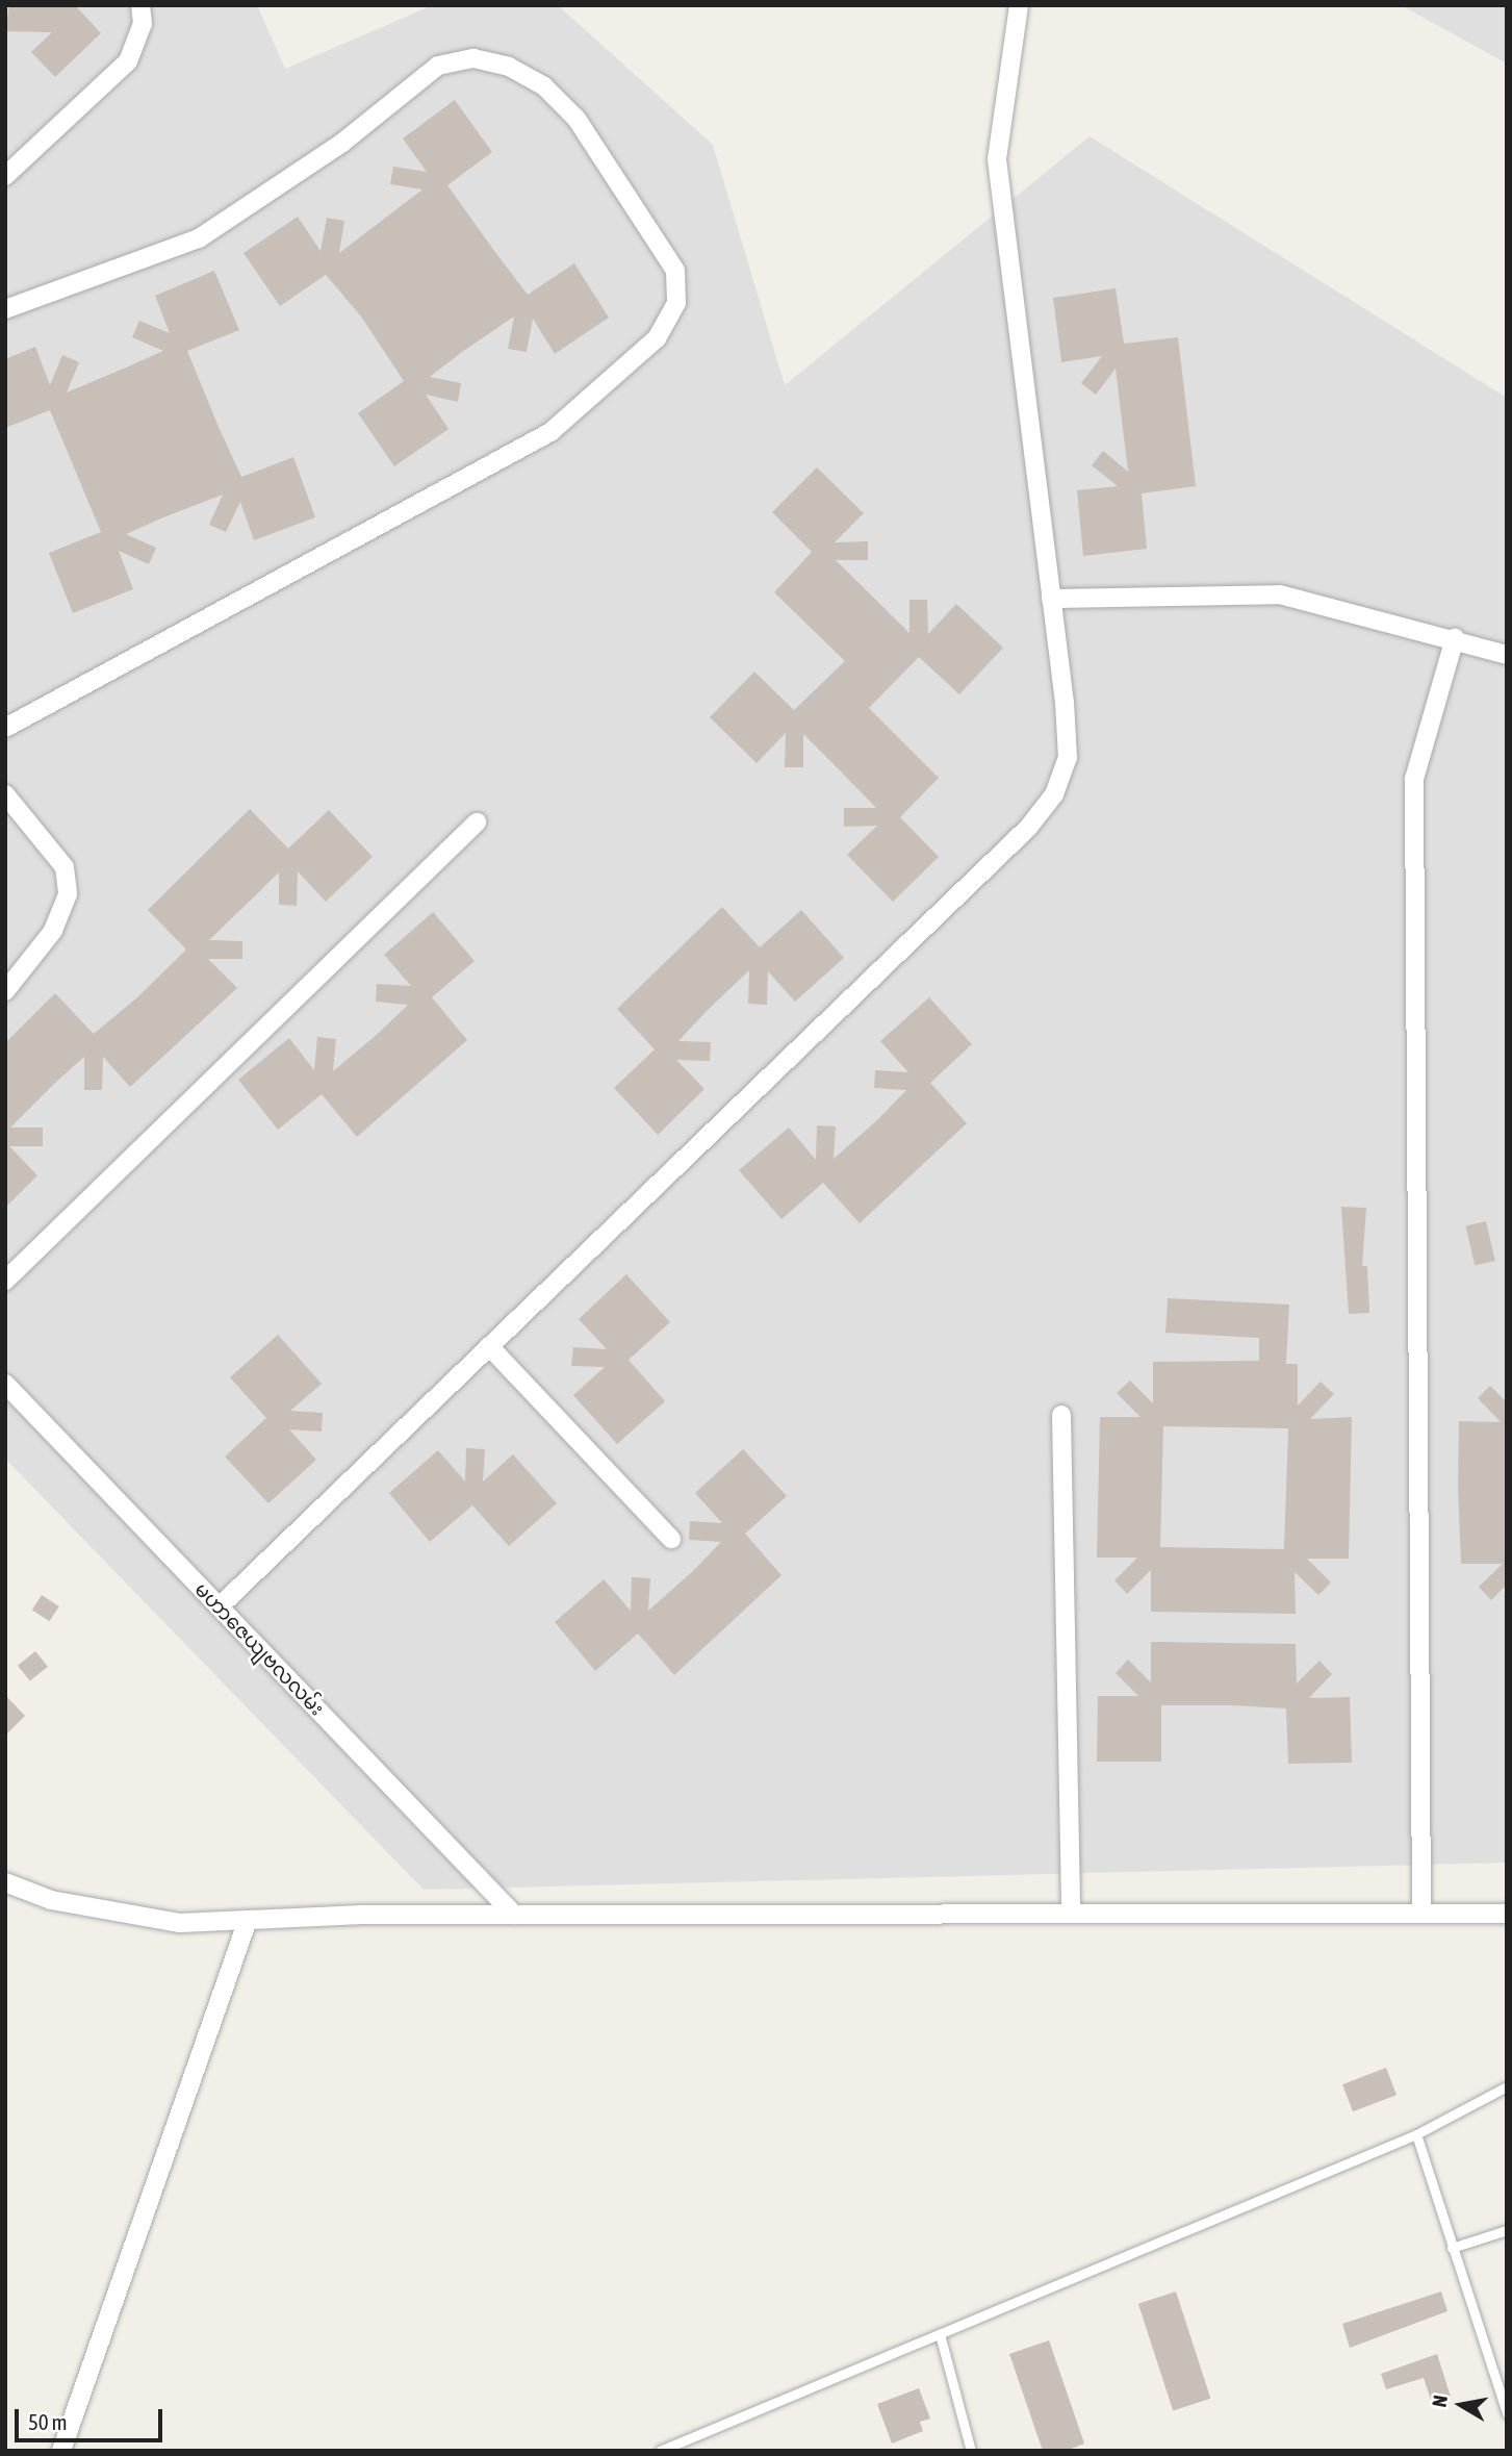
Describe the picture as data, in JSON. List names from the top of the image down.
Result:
{
  "streets": {
    "street": ["မဟာဇေယျဗလလမ်း"]
  },
  "scale_bar": "50 m",
  "north": "left"
}
